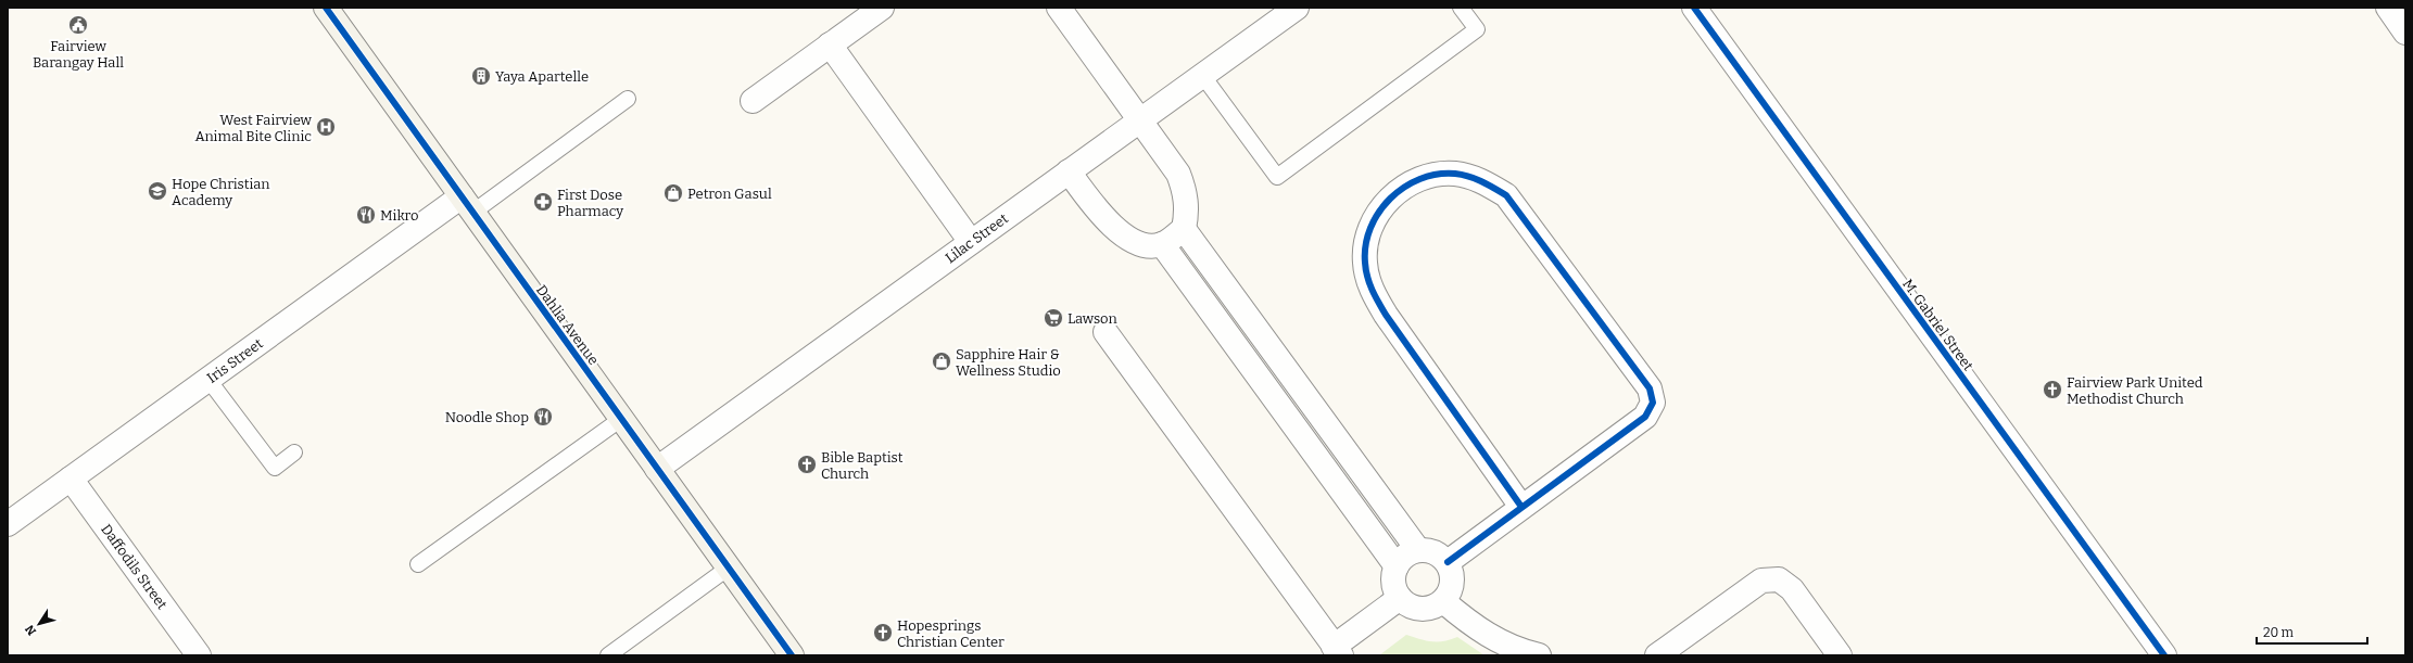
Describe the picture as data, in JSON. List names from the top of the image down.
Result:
{
  "streets": {
    "street": [
      "Lilac Street",
      "Dahlia Avenue",
      "M. Gabriel Street",
      "Iris Street",
      "Daffodils Street"
    ]
  },
  "crossings": [
    ["Lilac Street", "Dahlia Avenue"],
    ["Dahlia Avenue", "Iris Street"],
    ["Iris Street", "Daffodils Street"]
  ],
  "places": {
    "public building": ["Fairview Barangay Hall"],
    "building": ["Yaya Apartelle"],
    "hospital": ["West Fairview Animal Bite Clinic"],
    "school or university": ["Hope Christian Academy"],
    "shop": ["Petron Gasul", "Sapphire Hair & Wellness Studio"],
    "pharmacy": ["First Dose Pharmacy"],
    "restaurant": ["Mikro", "Noodle Shop"],
    "supermarket": ["Lawson"],
    "church": ["Fairview Park United Methodist Church", "Bible Baptist Church", "Hopesprings Christian Center"]
  },
  "scale_bar": "20 m",
  "north": "bottom left"
}
